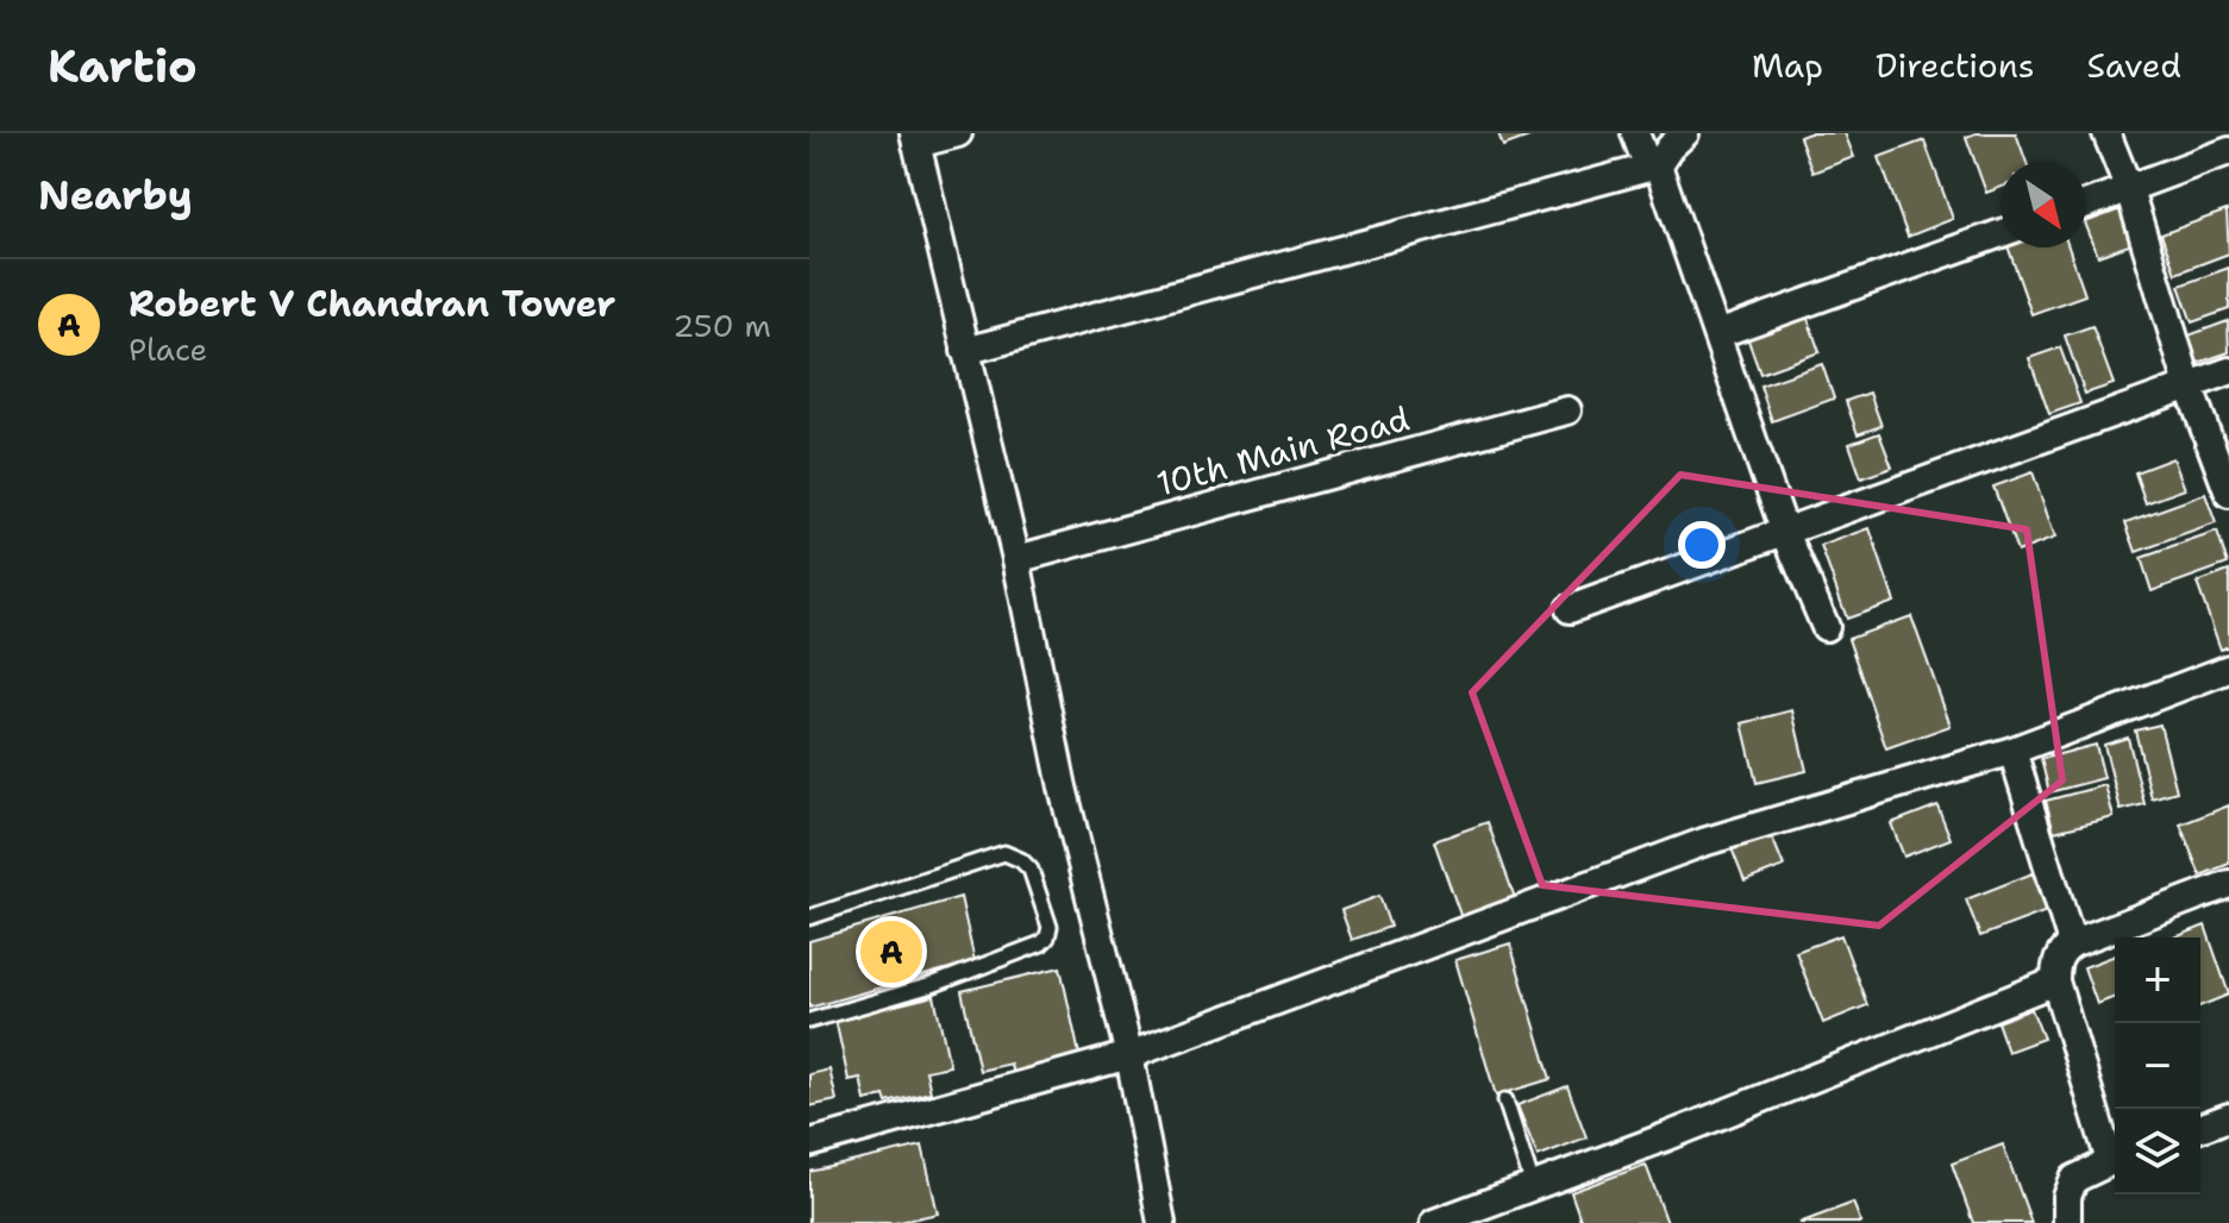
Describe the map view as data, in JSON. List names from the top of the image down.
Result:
{
  "streets": {
    "street": ["10th Main Road"]
  },
  "north": "bottom right",
  "page": {
    "header": "Kartio",
    "nav": ["Map", "Directions", "Saved"],
    "heading": "Nearby",
    "list": [
      {
        "mark": "A",
        "name": "Robert V Chandran Tower",
        "note": "Place",
        "value": "250 m"
      }
    ],
    "pins": "A",
    "map_buttons": ["+", "−"]
  }
}
